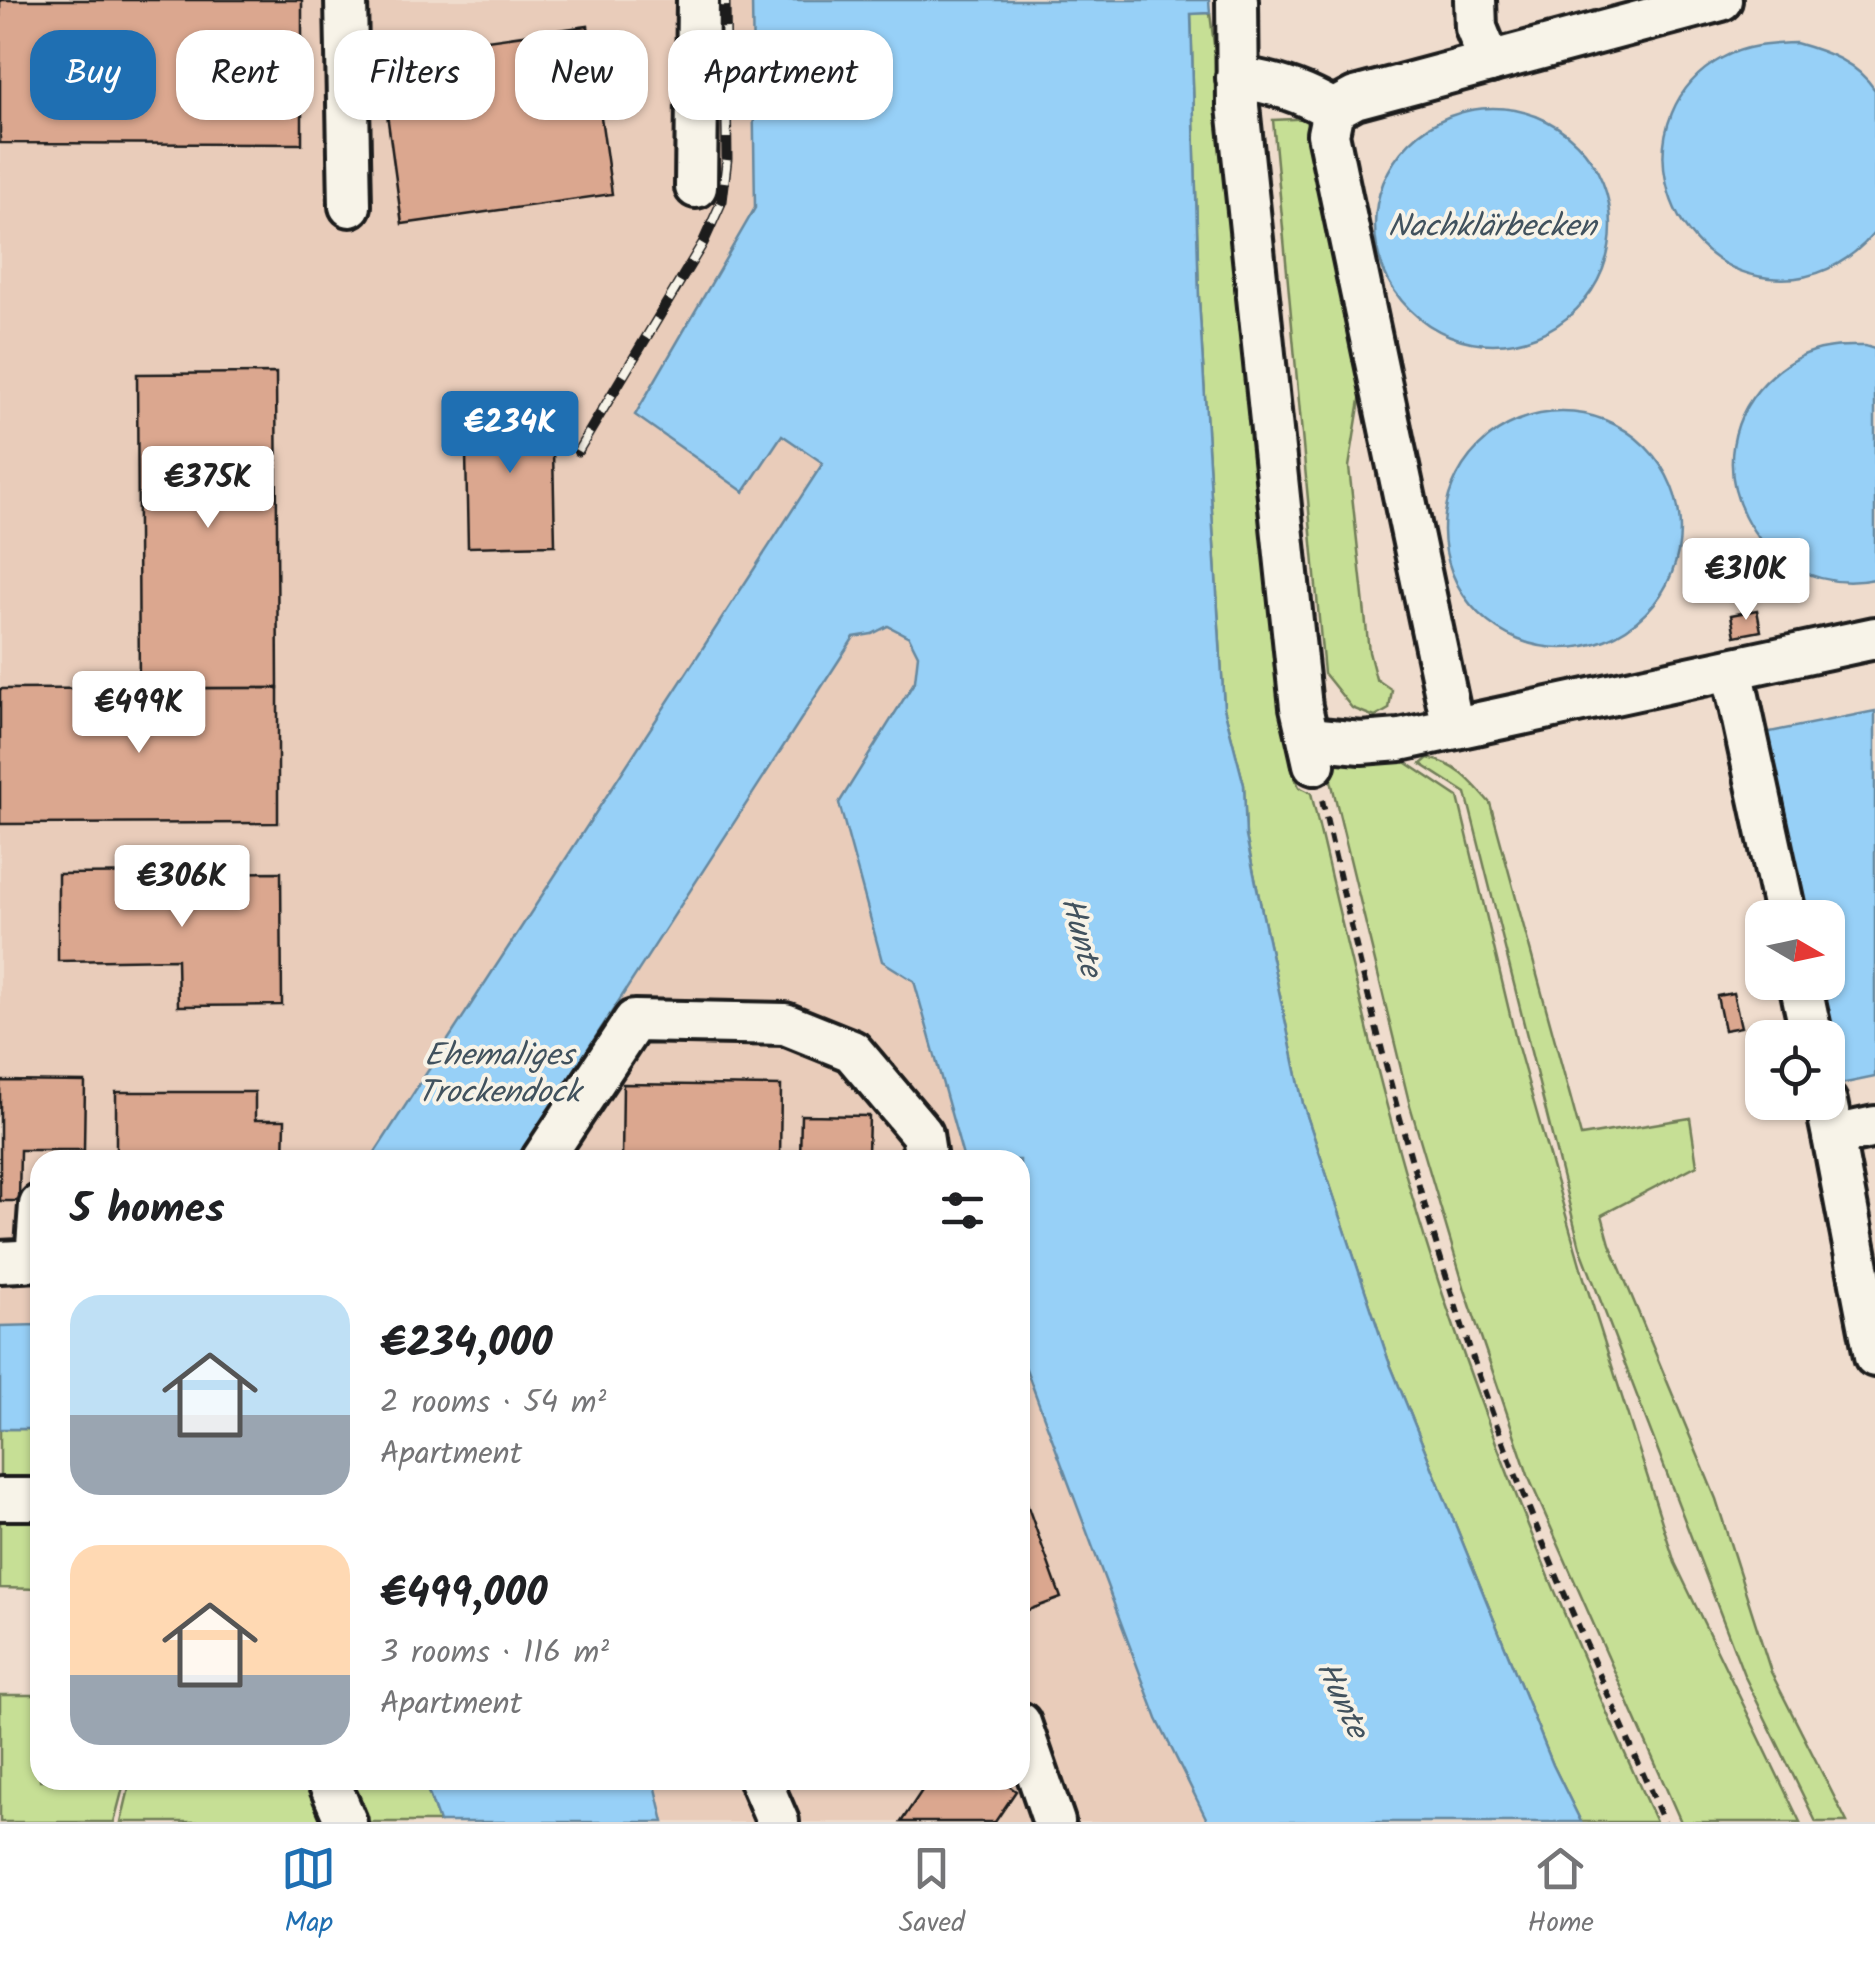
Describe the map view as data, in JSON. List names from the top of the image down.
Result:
{
  "water": ["Nachklärbecken", "Hunte", "Ehemaliges Trockendock"],
  "north": "right",
  "page": {
    "chip": [
      "Buy",
      "Rent",
      "Filters",
      "New",
      "Apartment"
    ],
    "price": [
      "€234K",
      "€375K",
      "€310K",
      "€499K",
      "€306K"
    ],
    "heading": "5 homes",
    "list": [
      {
        "name": "€234,000",
        "note": "2 rooms · 54 m² · Apartment"
      },
      {
        "name": "€499,000",
        "note": "3 rooms · 116 m² · Apartment"
      }
    ],
    "tabs": ["Map", "Saved", "Home"]
  }
}
